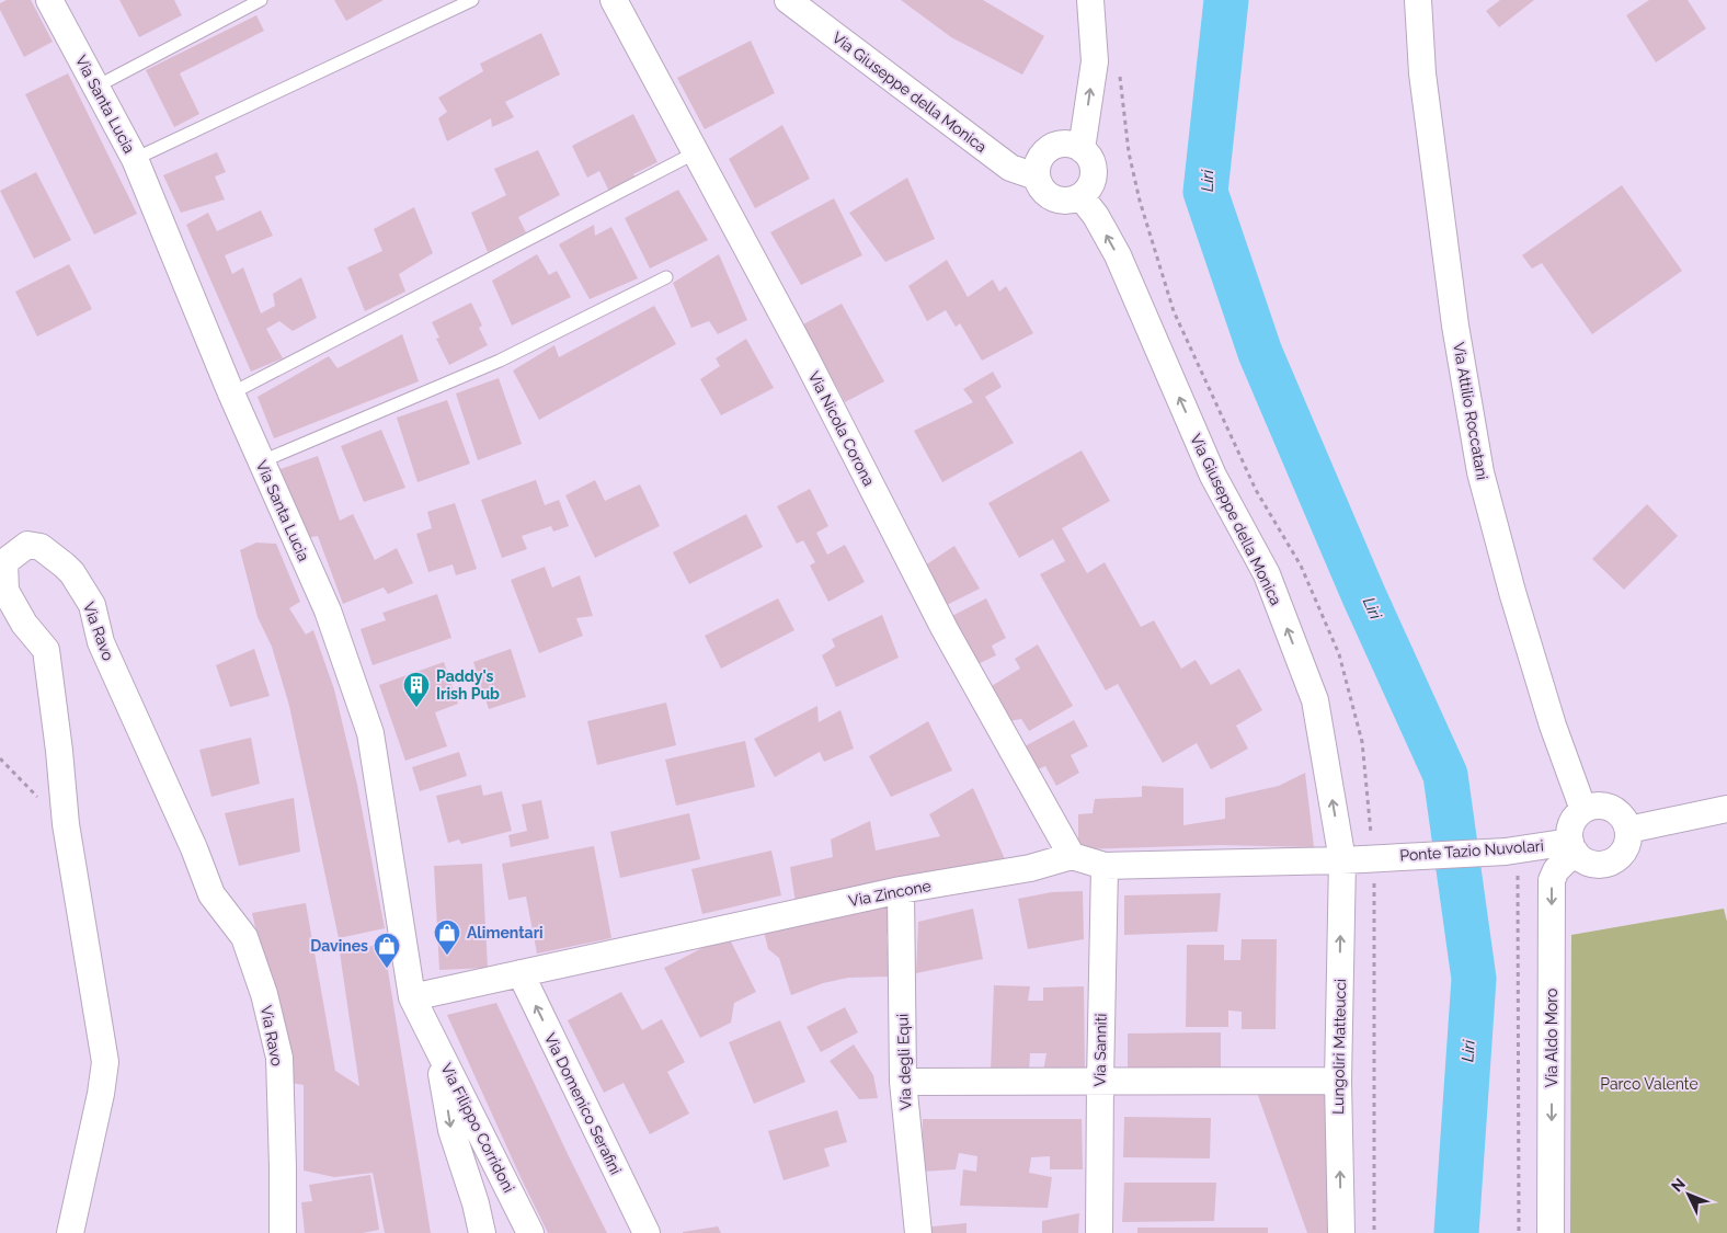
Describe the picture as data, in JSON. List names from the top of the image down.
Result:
{
  "streets": {
    "street": [
      "Via Giuseppe della Monica",
      "Via Santa Lucia",
      "Via Attilio Roccatani",
      "Via Nicola Corona",
      "Via Ravo",
      "Ponte Tazio Nuvolari",
      "Via Zincone",
      "Via Aldo Moro",
      "Lungoliri Matteucci",
      "Via Sanniti",
      "Via degli Equi",
      "Via Domenico Serafini",
      "Via Filippo Corridoni"
    ]
  },
  "crossings": [
    ["Via Giuseppe della Monica", "Lungoliri Matteucci"],
    ["Via Santa Lucia", "Via Zincone"],
    ["Via Santa Lucia", "Via Filippo Corridoni"],
    ["Via Attilio Roccatani", "Ponte Tazio Nuvolari"],
    ["Via Attilio Roccatani", "Via Aldo Moro"],
    ["Via Nicola Corona", "Via Zincone"],
    ["Ponte Tazio Nuvolari", "Via Aldo Moro"],
    ["Via Zincone", "Via degli Equi"],
    ["Via Zincone", "Via Domenico Serafini"]
  ],
  "one_way": [
    "Via Giuseppe della Monica",
    "Via Aldo Moro",
    "Lungoliri Matteucci",
    "Via Domenico Serafini"
  ],
  "water": ["Liri"],
  "parks": ["Parco Valente"],
  "places": {
    "building": ["Paddy's Irish Pub"],
    "shop": ["Alimentari", "Davines"]
  },
  "north": "top left"
}
